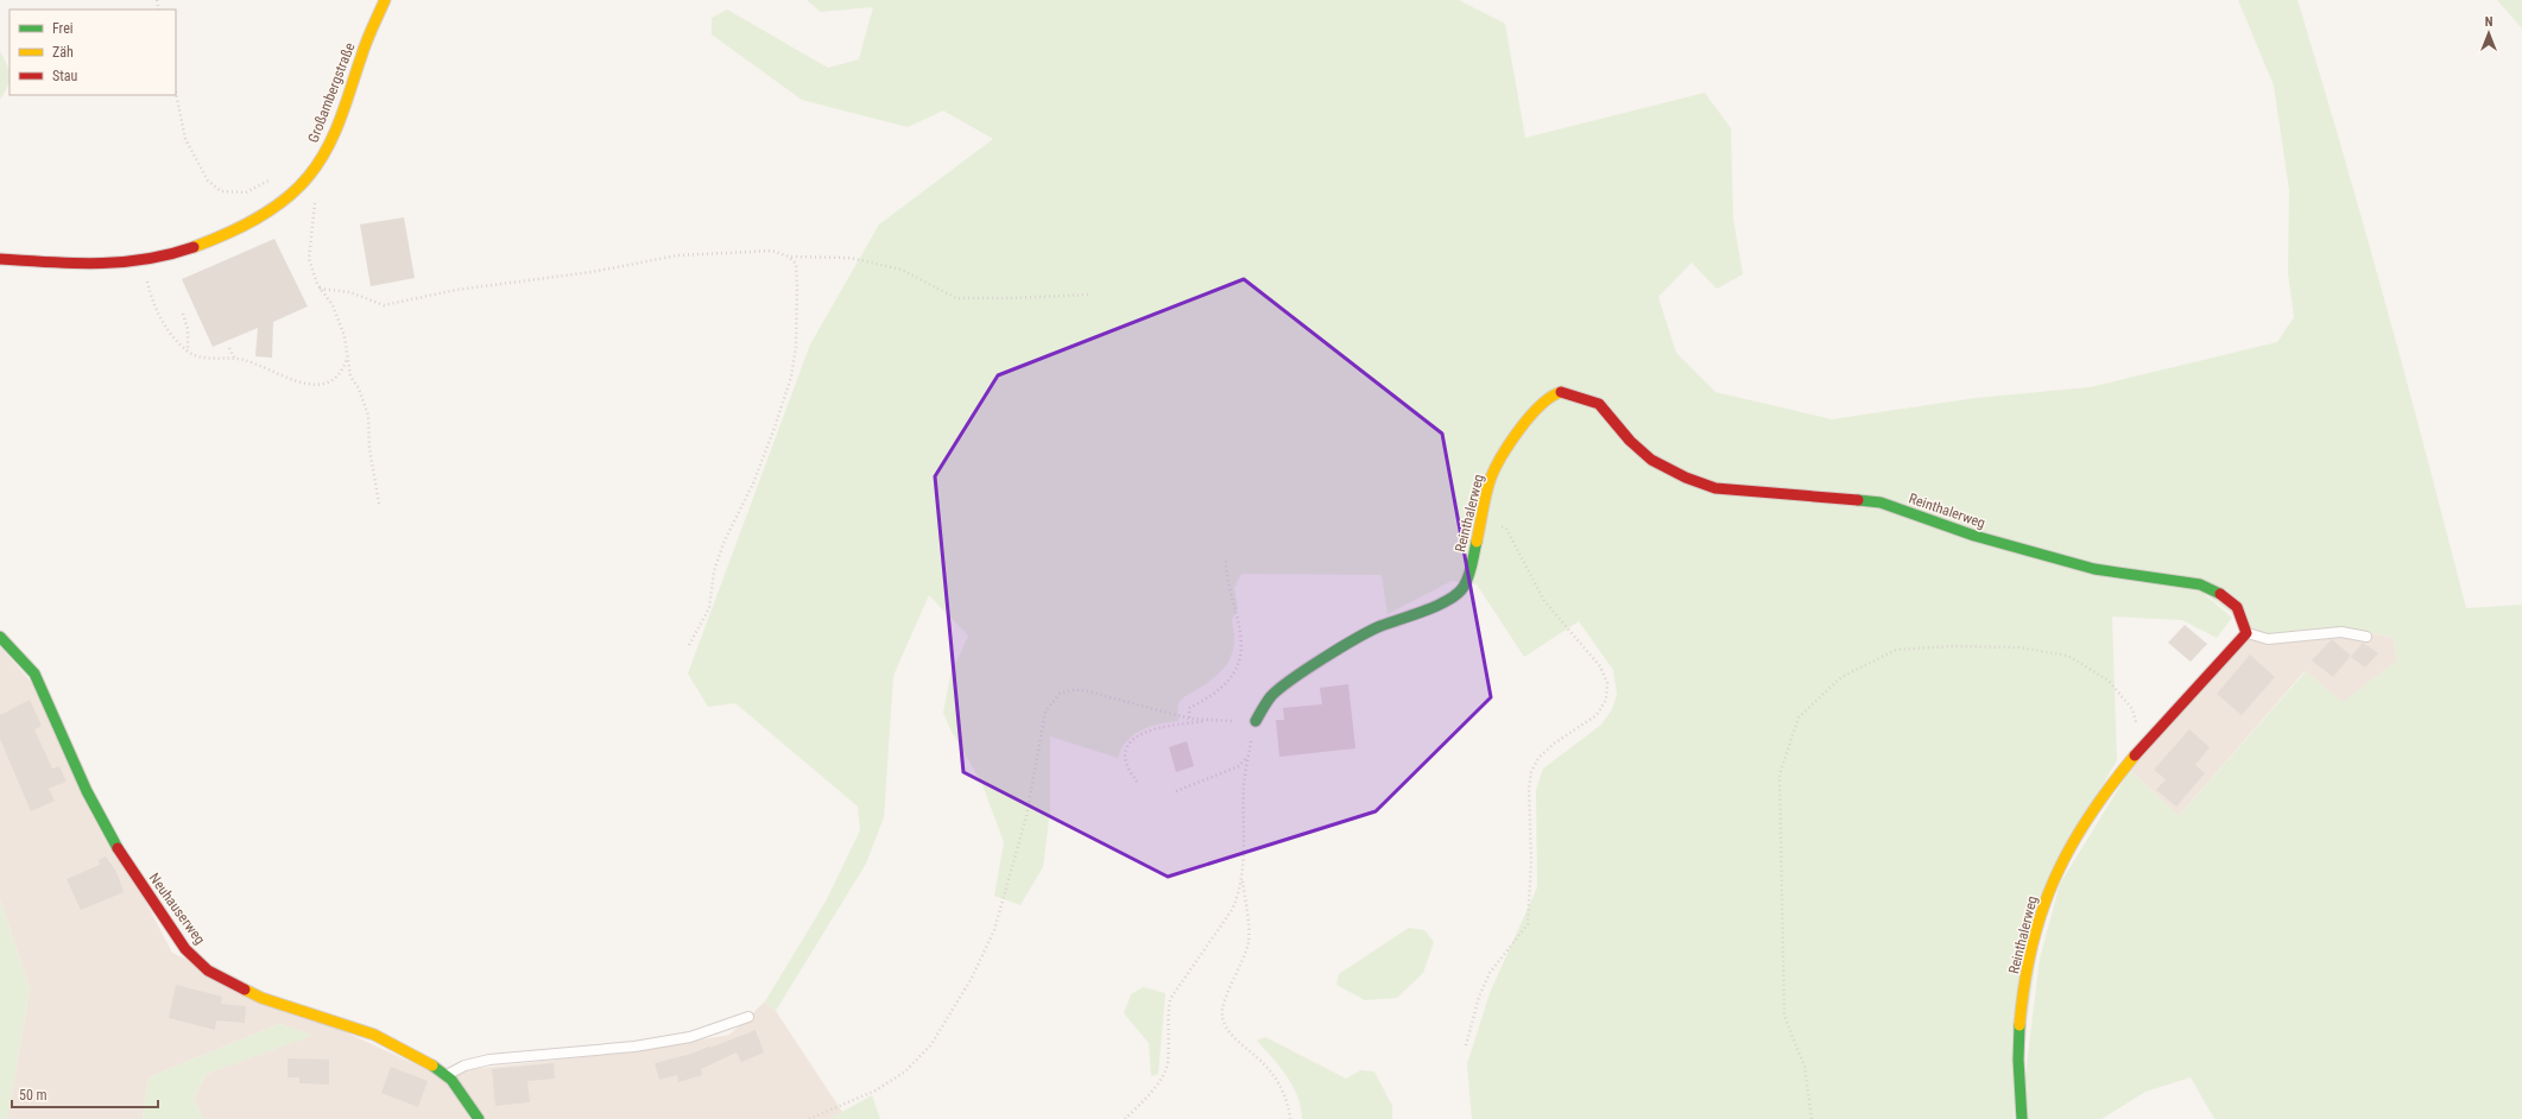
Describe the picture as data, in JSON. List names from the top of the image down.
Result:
{
  "streets": {
    "street": ["Großambergstraße", "Reinthalerweg", "Neuhauserweg"]
  },
  "legend": ["Frei", "Zäh", "Stau"],
  "scale_bar": "50 m",
  "north": "top"
}
